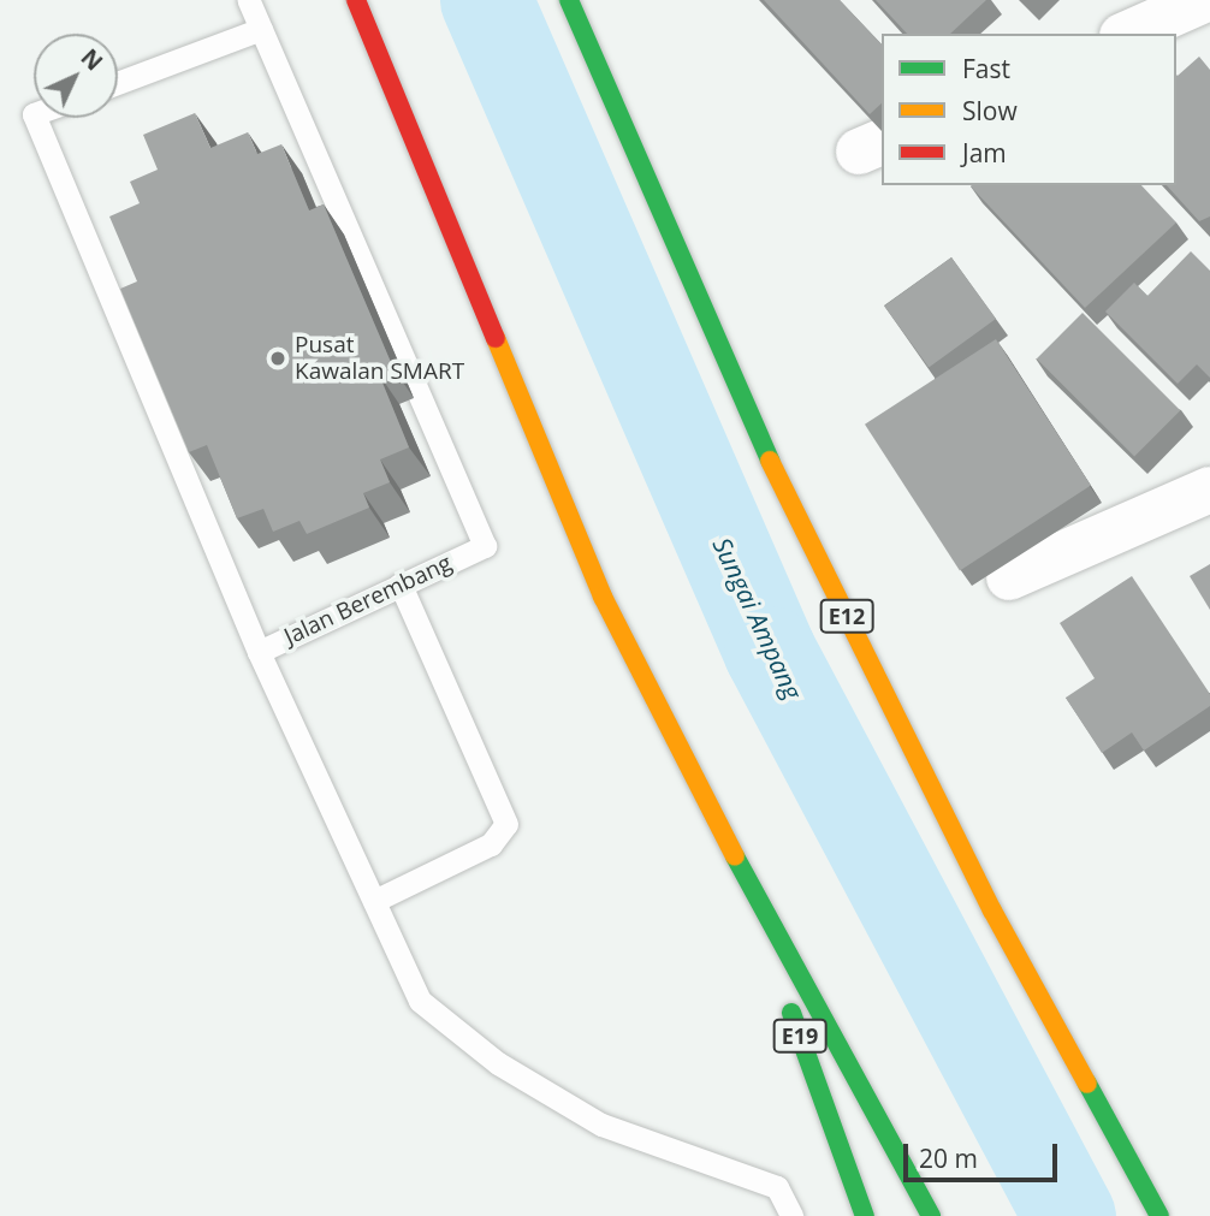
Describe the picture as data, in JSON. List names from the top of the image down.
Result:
{
  "streets": {
    "highway": ["E12", "E19"],
    "lane": ["Jalan Berembang"]
  },
  "water": ["Sungai Ampang"],
  "places": ["Pusat Kawalan SMART"],
  "legend": ["Fast", "Slow", "Jam"],
  "scale_bar": "20 m",
  "north": "top right"
}
